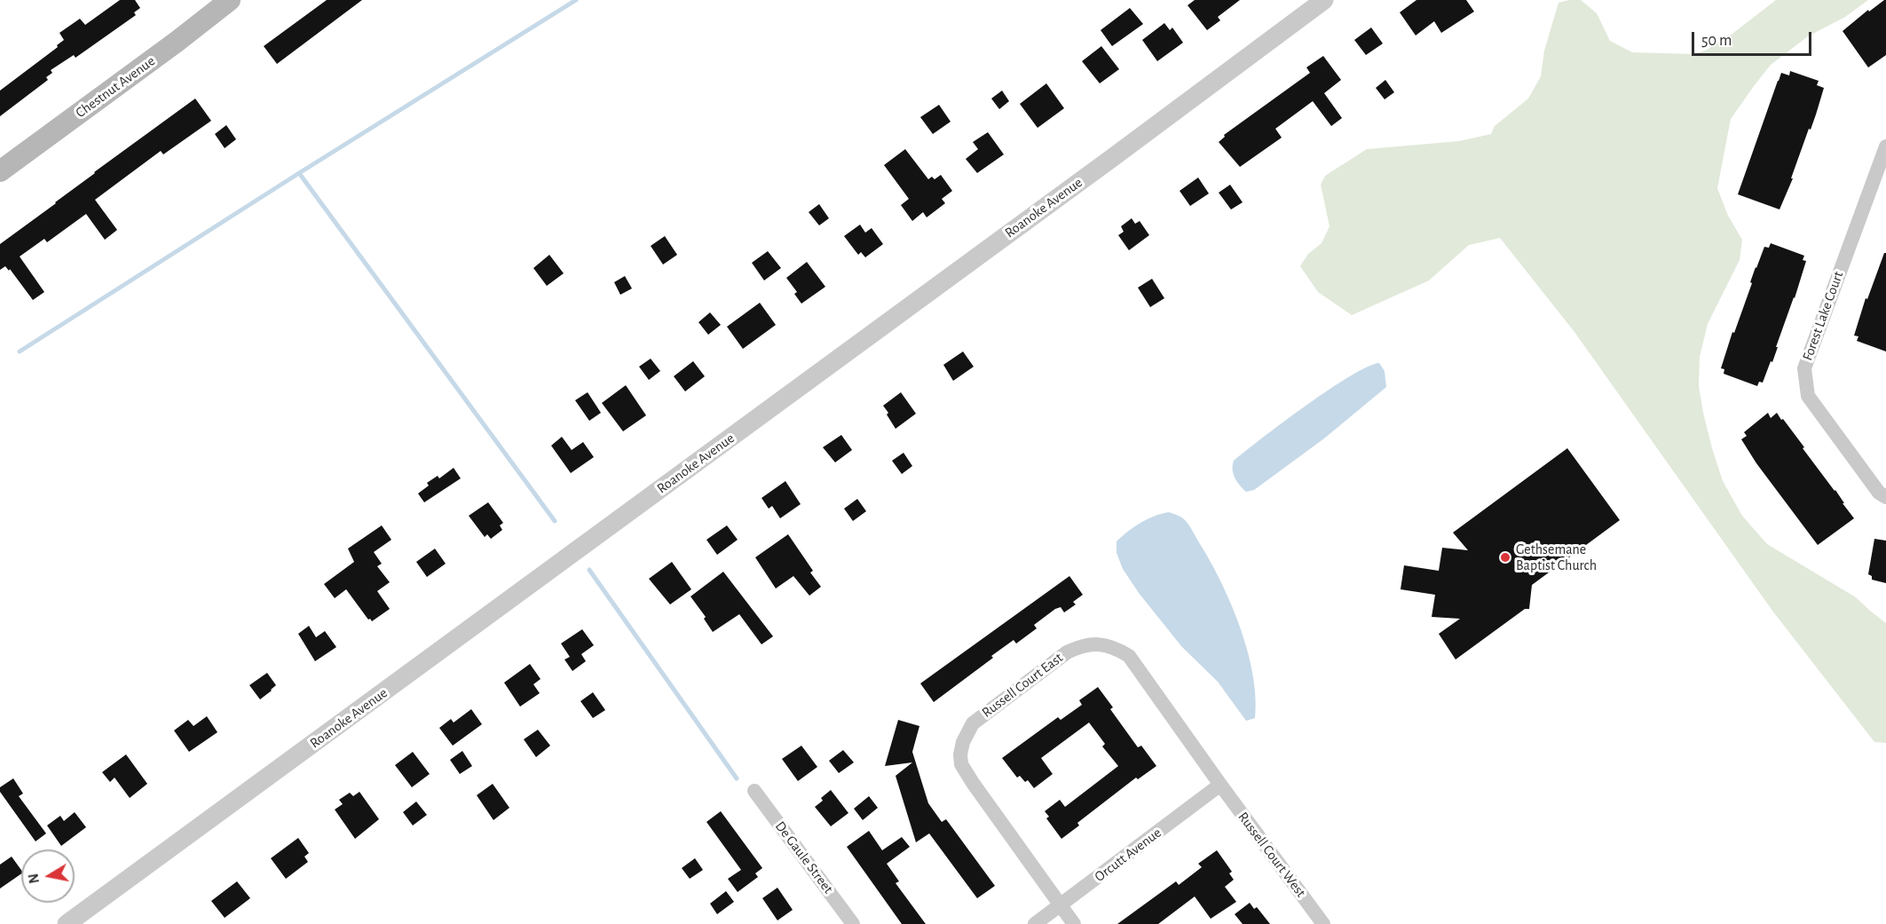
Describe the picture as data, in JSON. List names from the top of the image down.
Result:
{
  "streets": {
    "main road": ["Chestnut Avenue"],
    "street": [
      "Roanoke Avenue",
      "Forest Lake Court",
      "Russell Court East",
      "Orcutt Avenue",
      "Russell Court West",
      "De Gaule Street"
    ]
  },
  "crossings": [
    ["Russell Court East", "Orcutt Avenue"],
    ["Russell Court East", "Russell Court West"],
    ["Orcutt Avenue", "Russell Court West"]
  ],
  "places": ["Gethsemane Baptist Church"],
  "scale_bar": "50 m",
  "north": "left"
}
